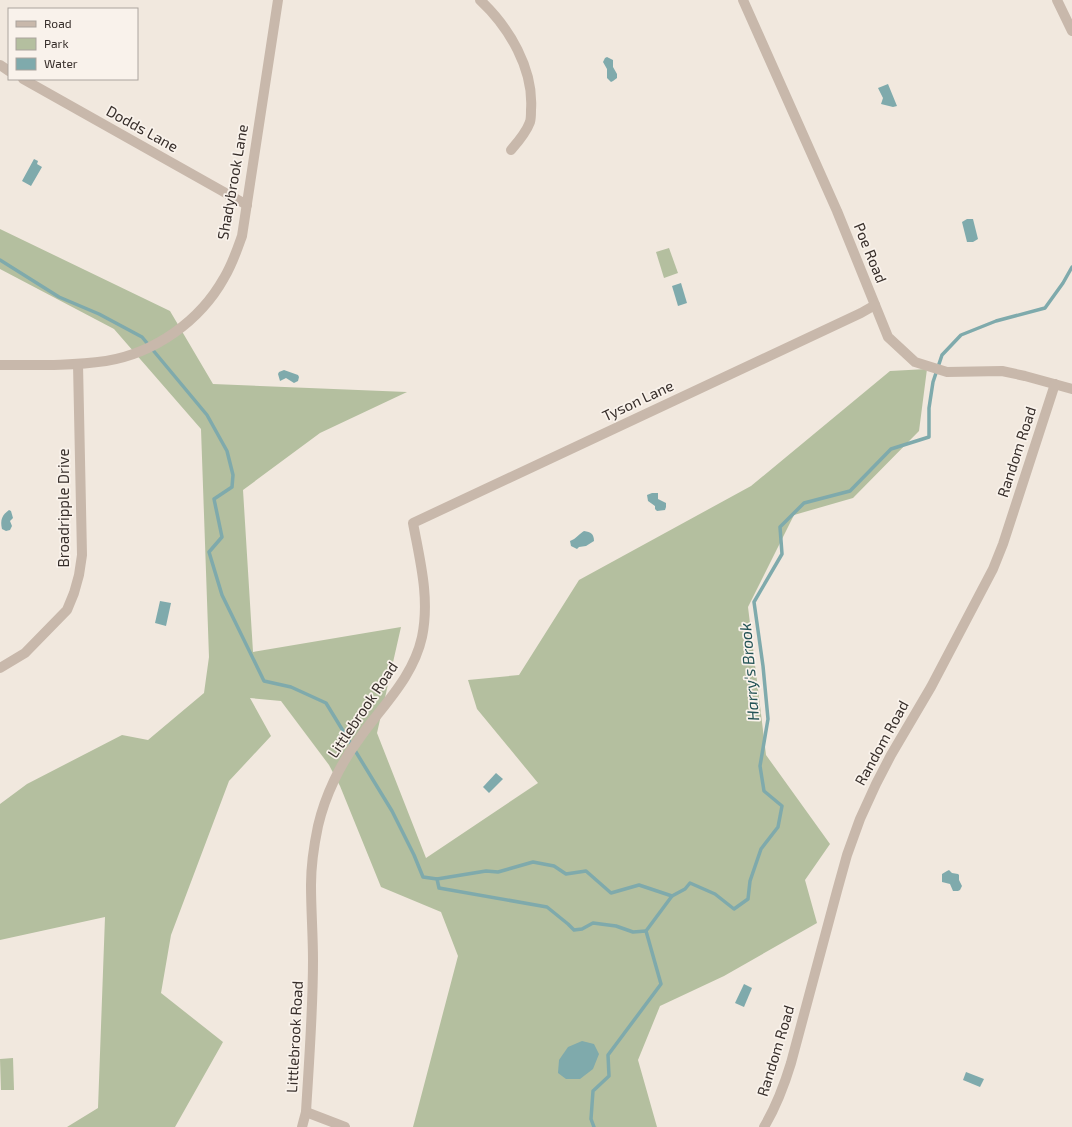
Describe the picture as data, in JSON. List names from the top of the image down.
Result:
{
  "streets": {
    "street": [
      "Dodds Lane",
      "Shadybrook Lane",
      "Poe Road",
      "Tyson Lane",
      "Random Road",
      "Broadripple Drive",
      "Littlebrook Road"
    ]
  },
  "crossings": [
    ["Dodds Lane", "Shadybrook Lane"],
    ["Shadybrook Lane", "Broadripple Drive"],
    ["Poe Road", "Tyson Lane"],
    ["Poe Road", "Random Road"],
    ["Tyson Lane", "Littlebrook Road"]
  ],
  "water": ["Harry's Brook"],
  "legend": ["Road", "Park", "Water"]
}
